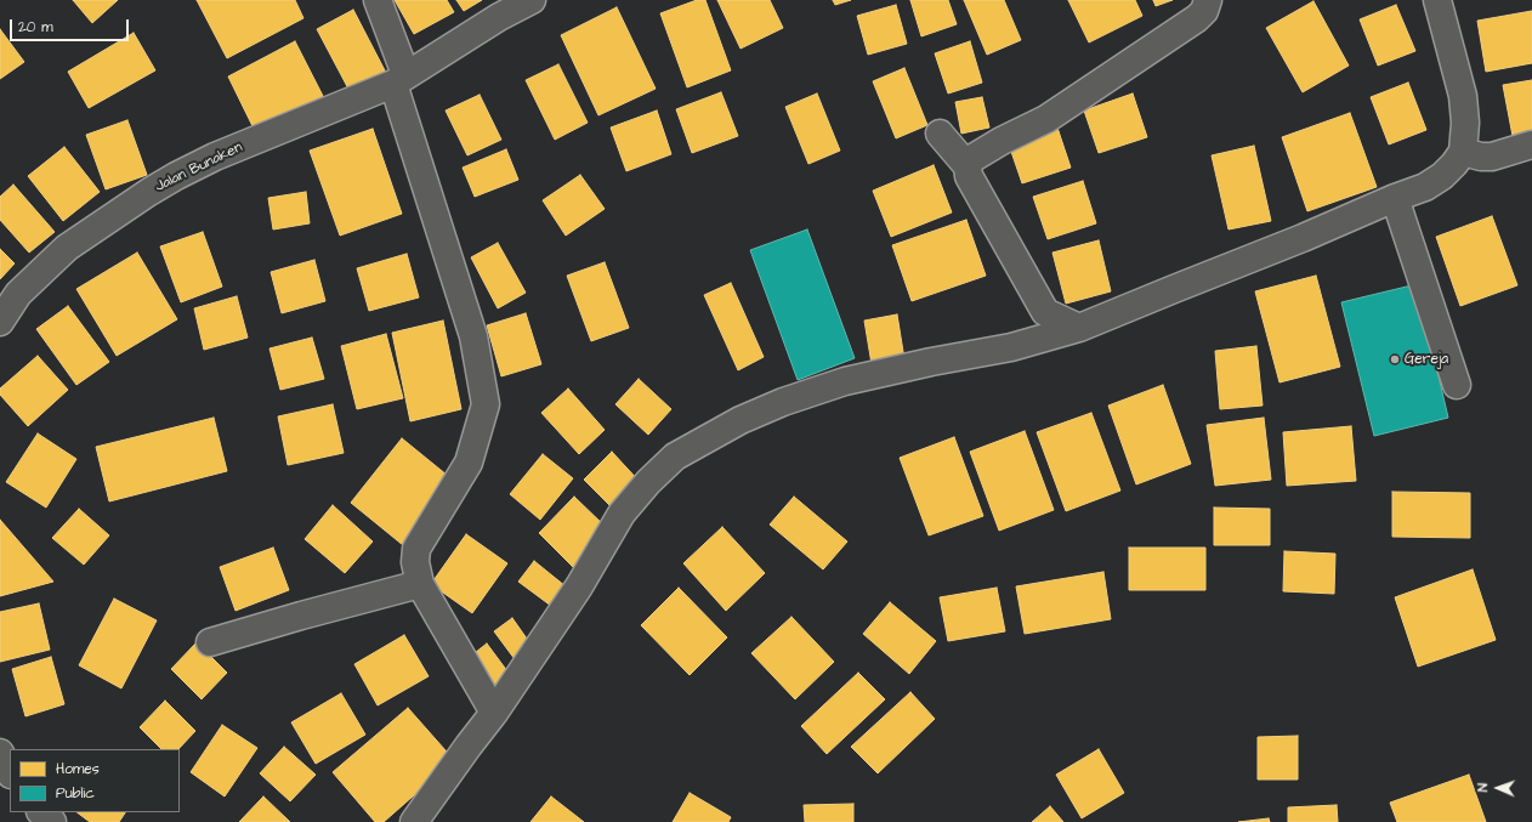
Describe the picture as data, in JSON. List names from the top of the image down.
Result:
{
  "streets": {
    "street": ["Jalan Bunaken"]
  },
  "places": ["Gereja"],
  "legend": ["Homes", "Public"],
  "scale_bar": "20 m",
  "north": "left"
}
